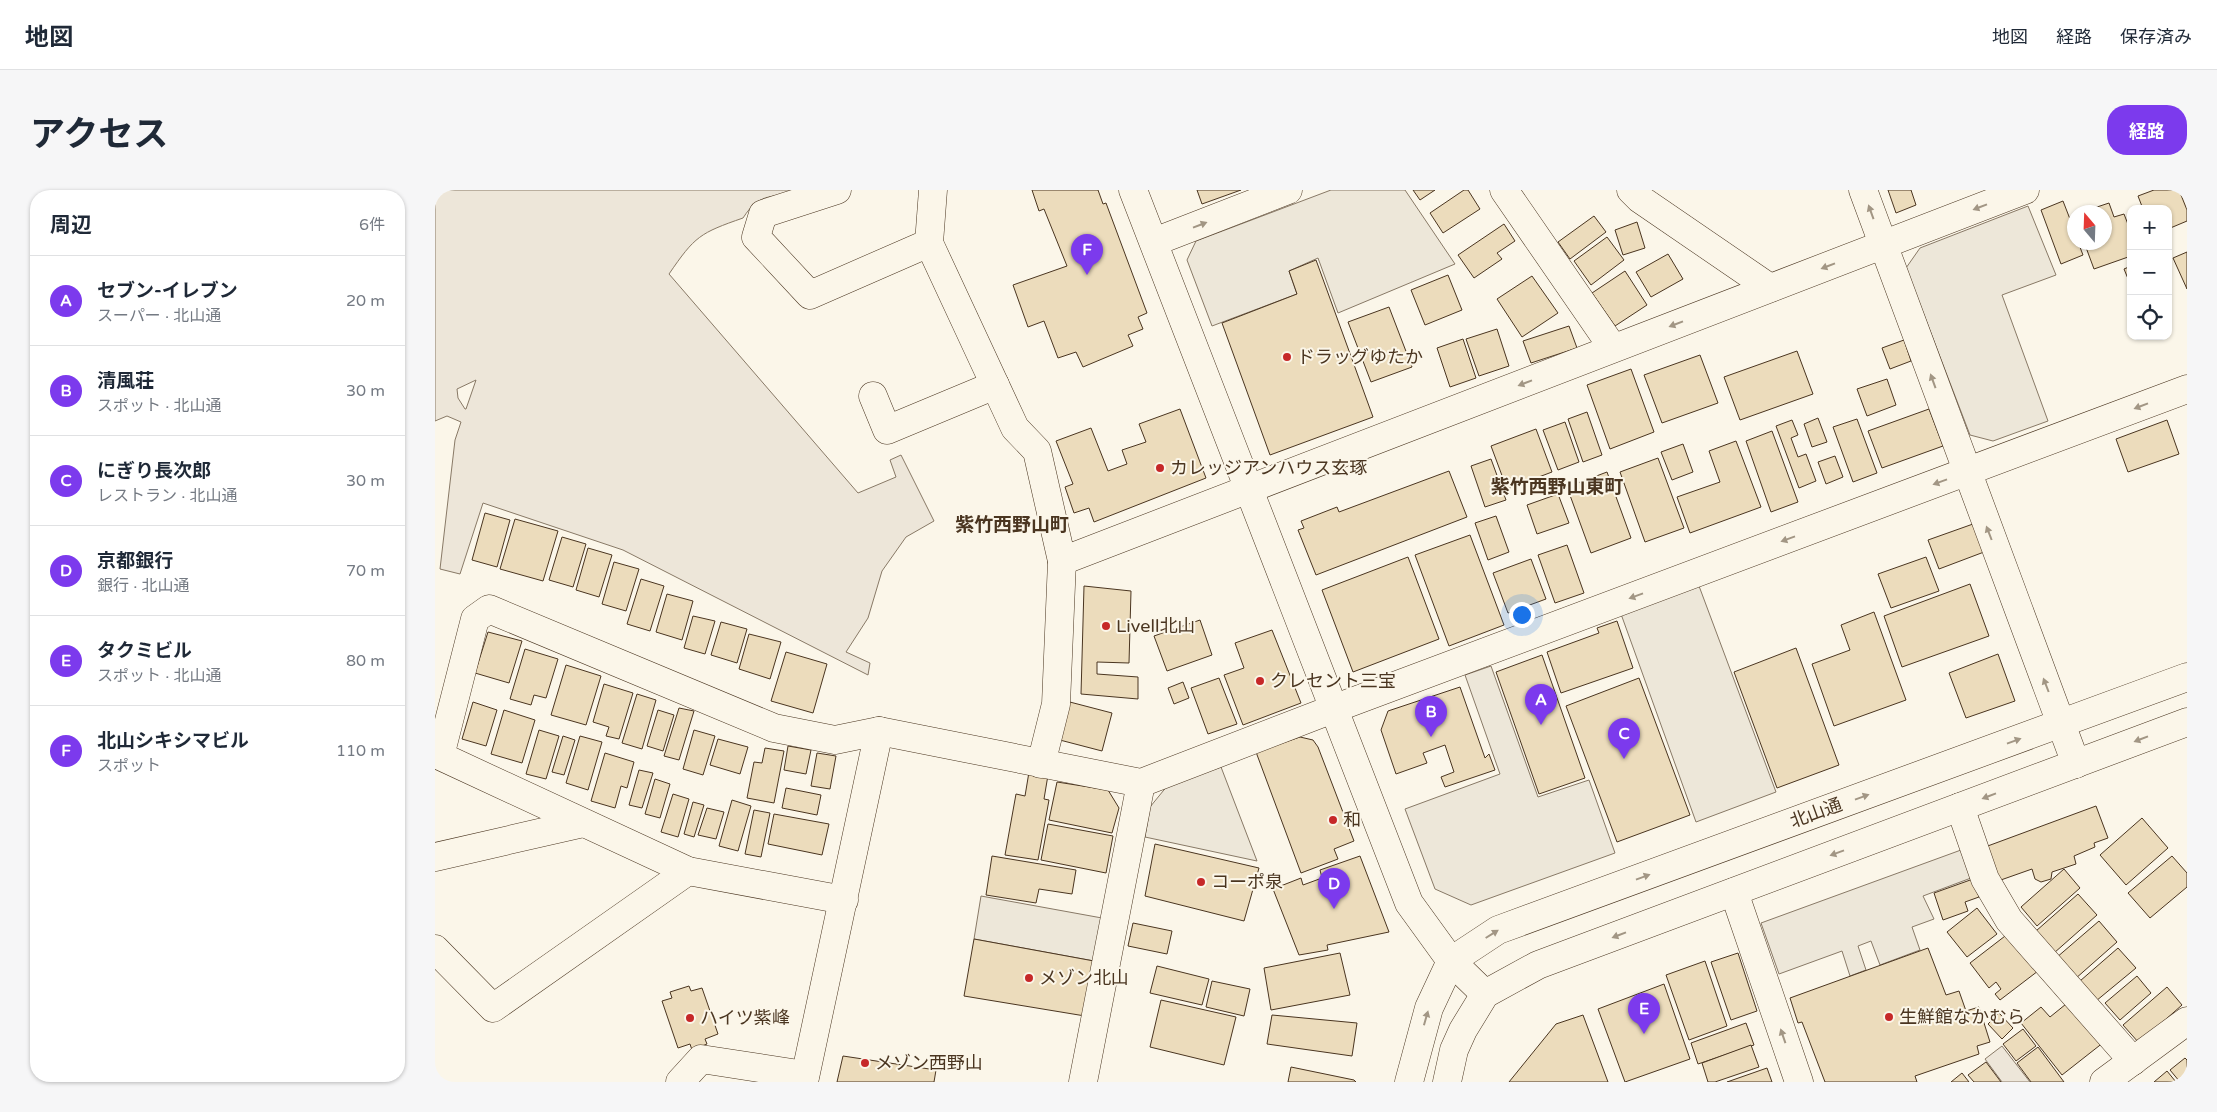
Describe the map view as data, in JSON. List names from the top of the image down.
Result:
{
  "streets": {
    "street": ["北山通"]
  },
  "districts": ["紫竹西野山東町", "紫竹西野山町"],
  "places": [
    "ドラッグゆたか",
    "カレッジアンハウス玄琢",
    "Livell北山",
    "クレセント三宝",
    "和",
    "コーポ泉",
    "メゾン北山",
    "生鮮館なかむら",
    "ハイツ紫峰",
    "メゾン西野山"
  ],
  "north": "top",
  "page": {
    "header": "地図",
    "nav": ["地図", "経路", "保存済み"],
    "title": "アクセス",
    "buttons": "経路",
    "heading": ["周辺", "6件"],
    "map_buttons": ["+", "−"],
    "pins": [
      "F",
      "A",
      "B",
      "C",
      "D",
      "E"
    ],
    "list": [
      {
        "mark": "A",
        "name": "セブン-イレブン",
        "note": "スーパー · 北山通",
        "value": "20 m"
      },
      {
        "mark": "B",
        "name": "清風荘",
        "note": "スポット · 北山通",
        "value": "30 m"
      },
      {
        "mark": "C",
        "name": "にぎり長次郎",
        "note": "レストラン · 北山通",
        "value": "30 m"
      },
      {
        "mark": "D",
        "name": "京都銀行",
        "note": "銀行 · 北山通",
        "value": "70 m"
      },
      {
        "mark": "E",
        "name": "タクミビル",
        "note": "スポット · 北山通",
        "value": "80 m"
      },
      {
        "mark": "F",
        "name": "北山シキシマビル",
        "note": "スポット",
        "value": "110 m"
      }
    ]
  }
}
